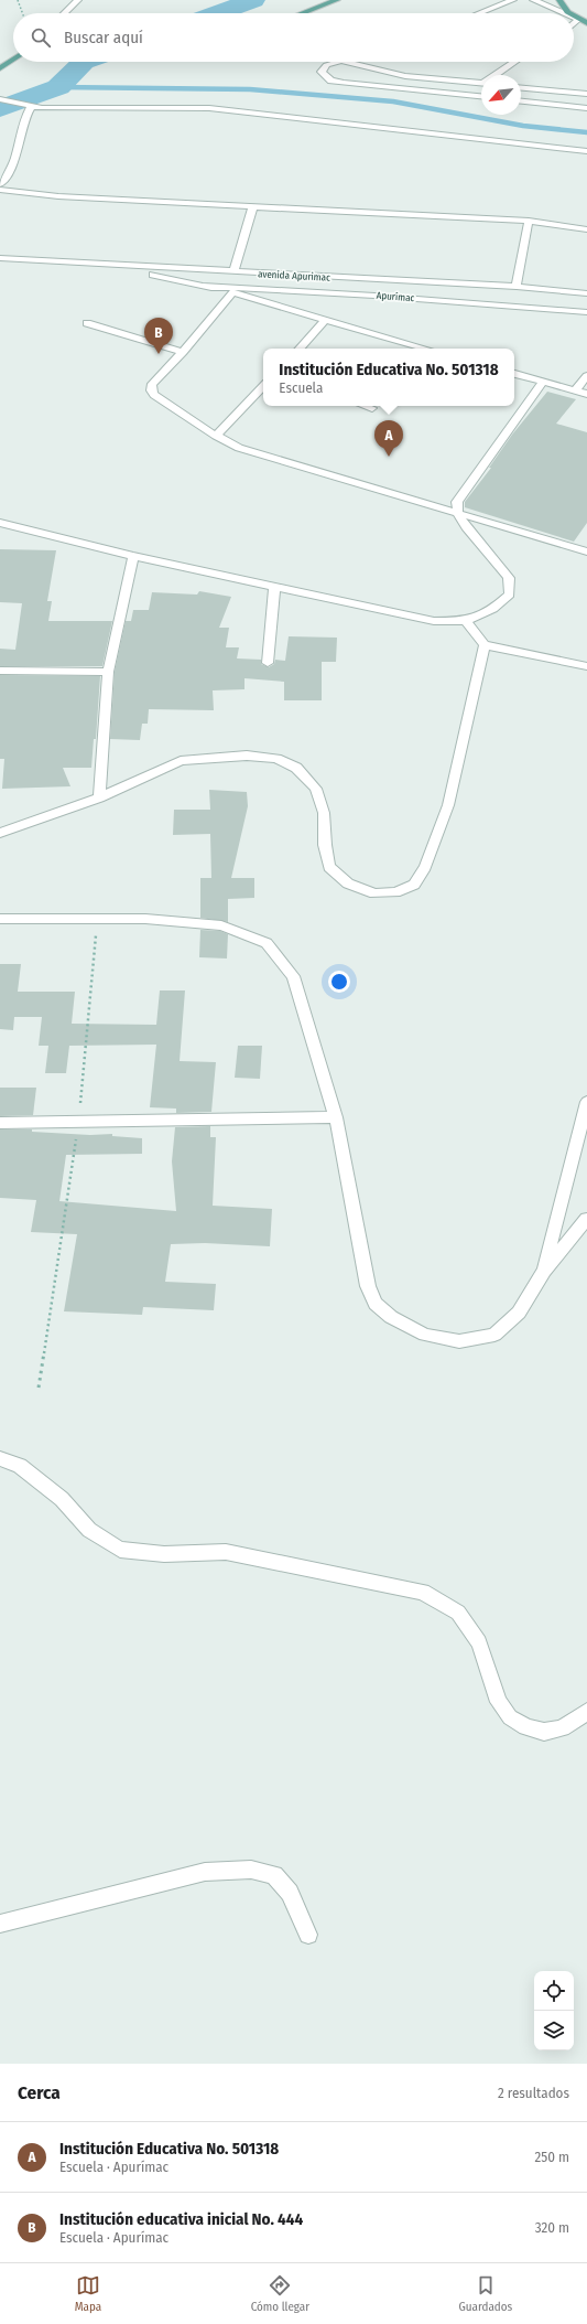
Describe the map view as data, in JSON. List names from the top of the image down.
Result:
{
  "streets": {
    "street": ["avenida Apurimac", "Apurímac"]
  },
  "crossings": [
    ["avenida Apurimac", "Apurímac"]
  ],
  "north": "bottom left",
  "page": {
    "search": "Buscar aquí",
    "pins": ["B", "A"],
    "popup": ["Institución Educativa No. 501318", "Escuela"],
    "heading": ["Cerca", "2 resultados"],
    "list": [
      {
        "mark": "A",
        "name": "Institución Educativa No. 501318",
        "note": "Escuela · Apurímac",
        "value": "250 m"
      },
      {
        "mark": "B",
        "name": "Institución educativa inicial No. 444",
        "note": "Escuela · Apurímac",
        "value": "320 m"
      }
    ],
    "nav": ["Mapa", "Cómo llegar", "Guardados"]
  }
}
